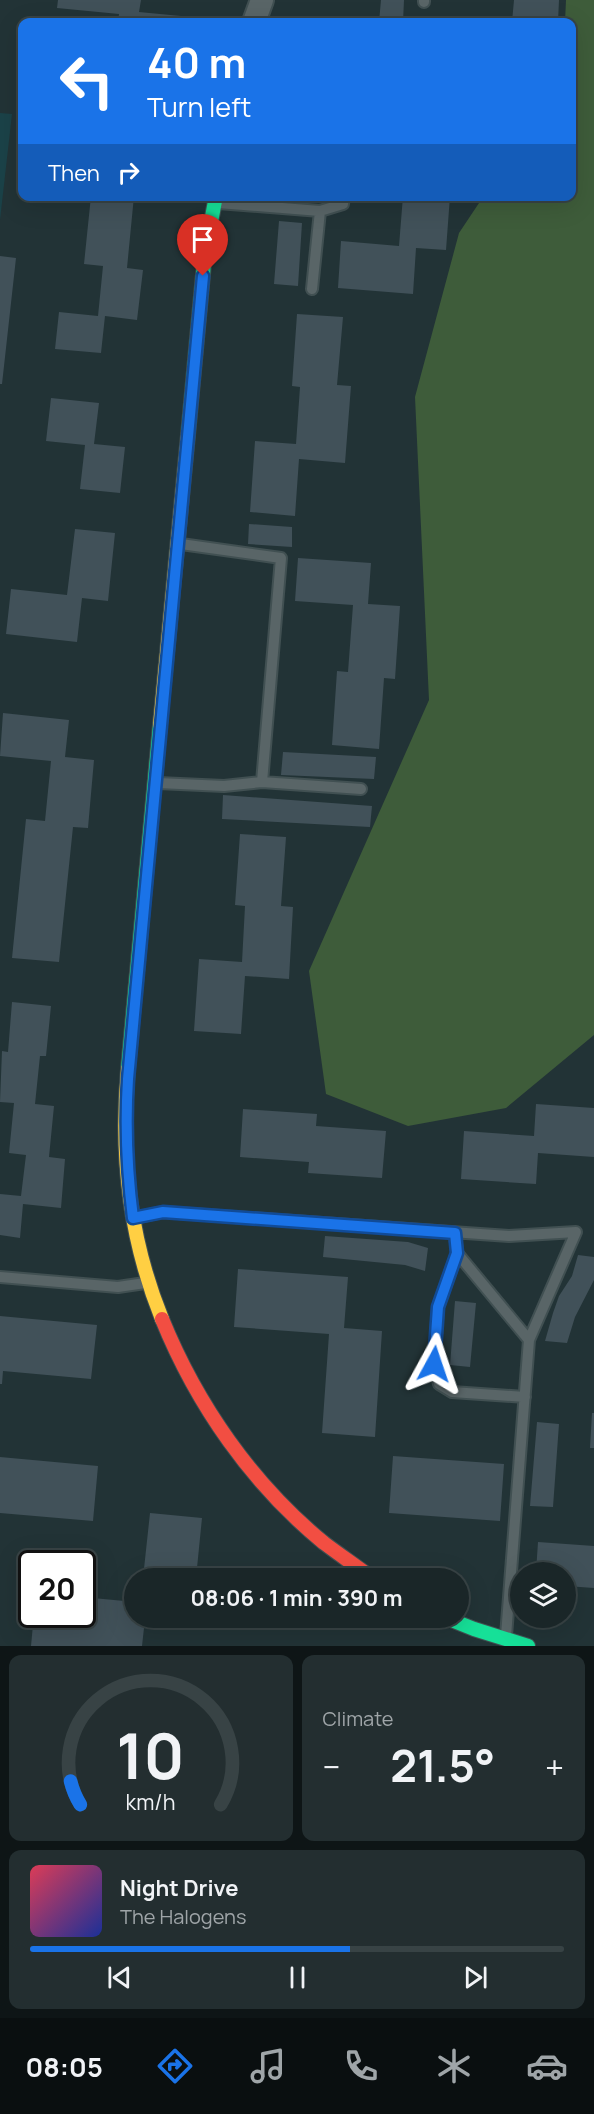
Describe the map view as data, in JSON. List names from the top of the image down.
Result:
{
  "page": {
    "turn": ["40 m", "Turn left"],
    "then": "Then",
    "limit": "20",
    "trip": "08:06 · 1 min · 390 m",
    "tile": "Climate",
    "heat": ["−", "21.5°", "+"],
    "song": ["Night Drive", "The Halogens"],
    "tabs": "08:05",
    "gauge": ["10", "km/h"]
  }
}
